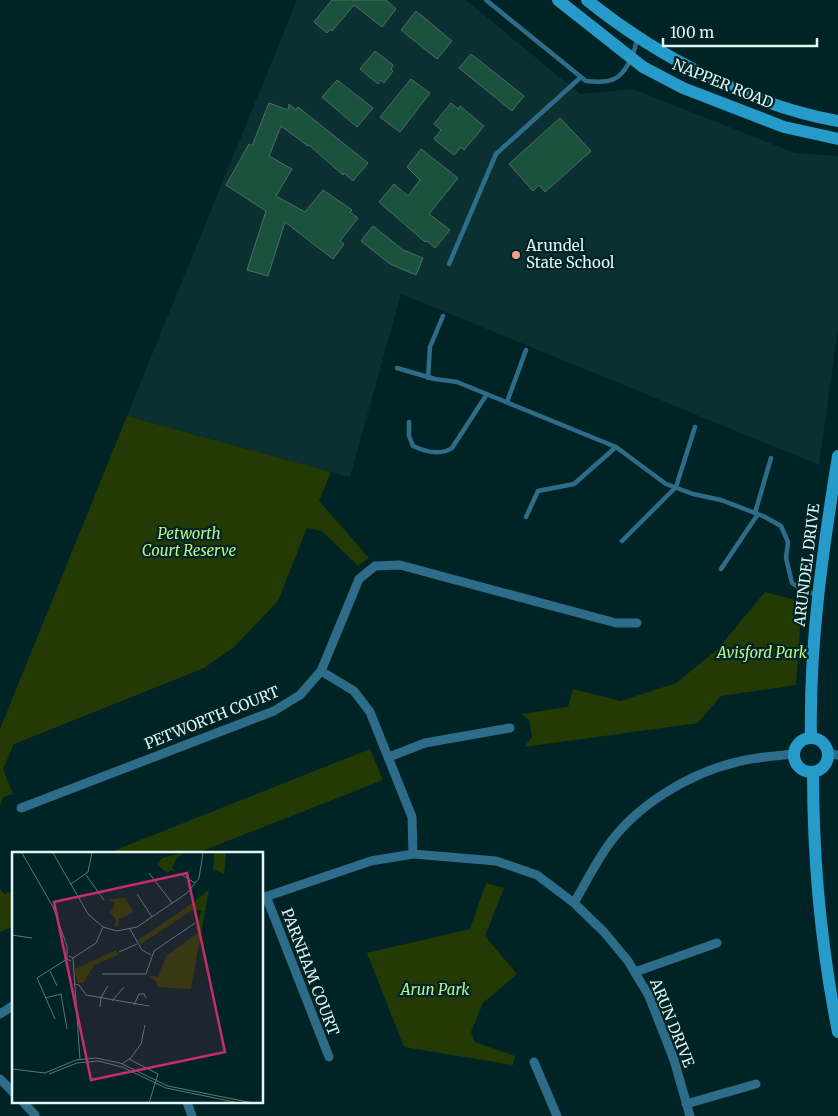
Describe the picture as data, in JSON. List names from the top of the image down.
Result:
{
  "streets": {
    "main road": ["NAPPER ROAD", "ARUNDEL DRIVE"],
    "street": ["PETWORTH COURT", "PARNHAM COURT", "ARUN DRIVE"]
  },
  "crossings": [
    ["PARNHAM COURT", "ARUN DRIVE"]
  ],
  "parks": ["Petworth Court Reserve", "Avisford Park", "Arun Park"],
  "places": ["Arundel State School"],
  "scale_bar": "100 m"
}
